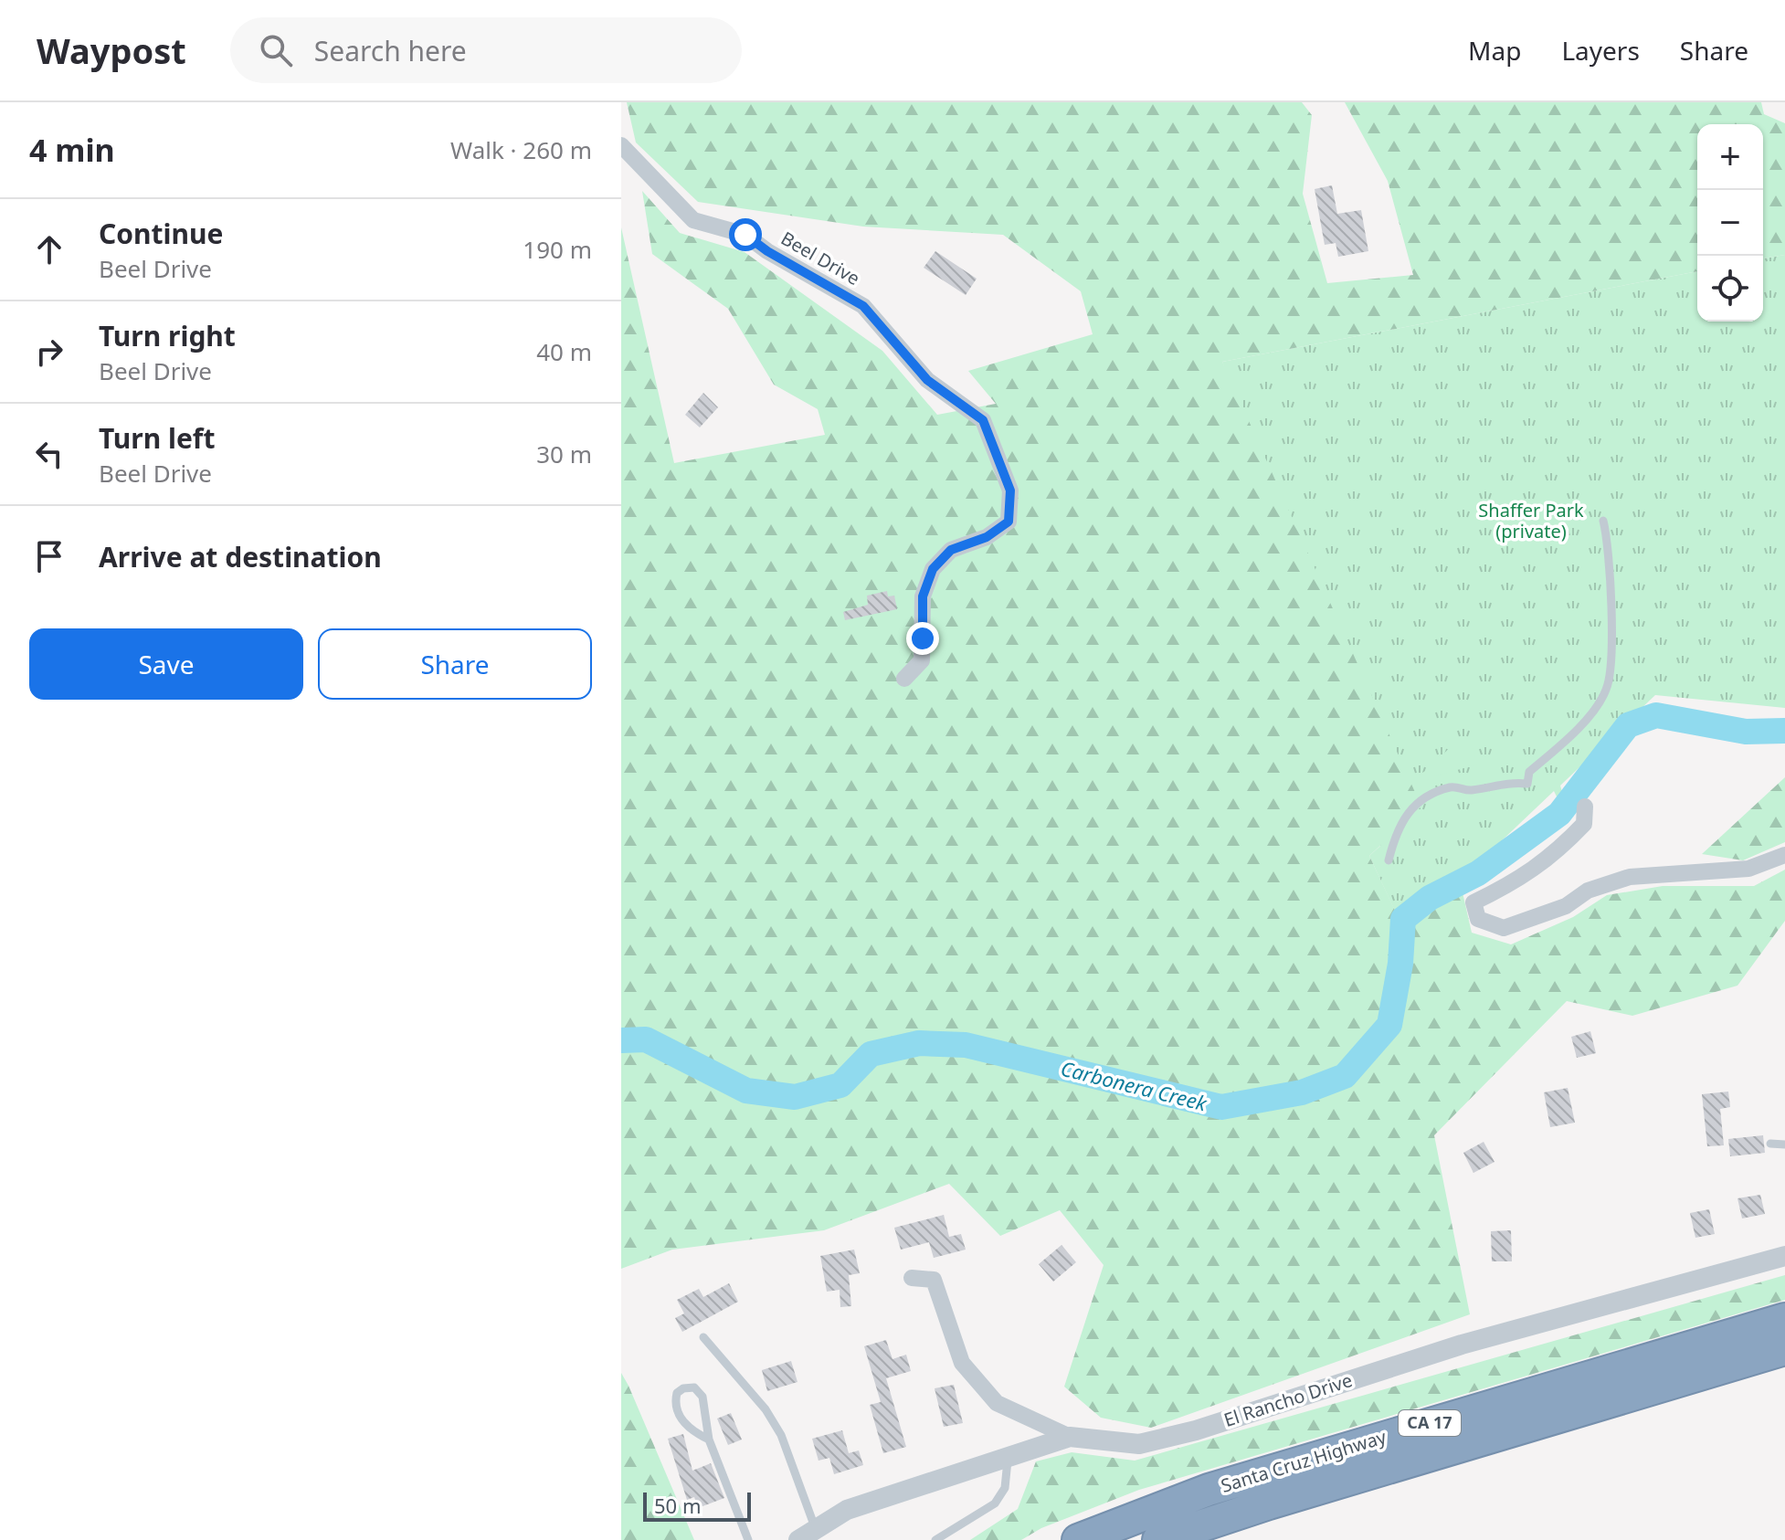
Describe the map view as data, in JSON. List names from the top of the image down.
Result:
{
  "streets": {
    "highway": ["CA 17", "Santa Cruz Highway"],
    "street": ["Beel Drive", "El Rancho Drive"]
  },
  "water": ["Carbonera Creek"],
  "parks": ["Shaffer Park (private)"],
  "scale_bar": "50 m",
  "page": {
    "header": "Waypost",
    "search": "Search here",
    "nav": ["Map", "Layers", "Share"],
    "heading": ["4 min", "Walk · 260 m"],
    "map_buttons": ["+", "−"],
    "list": [
      ["Continue", "Beel Drive", "190 m"],
      ["Turn right", "Beel Drive", "40 m"],
      ["Turn left", "Beel Drive", "30 m"],
      "Arrive at destination"
    ],
    "buttons": ["Save", "Share"],
    "scale": "50 m"
  }
}
